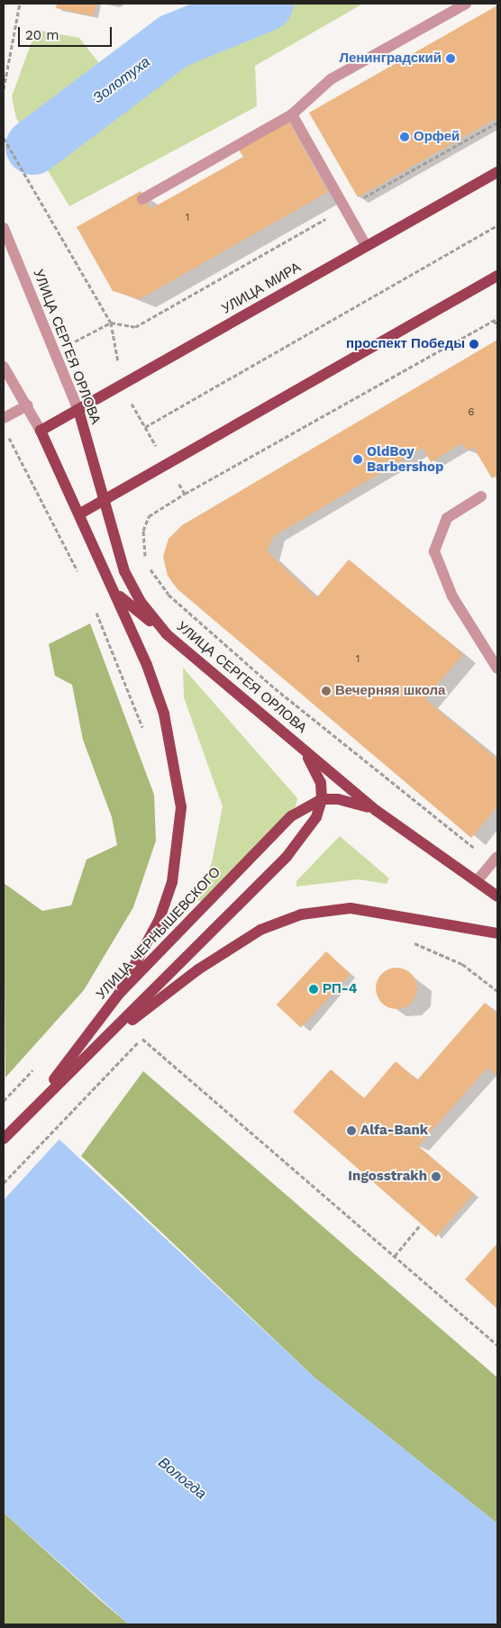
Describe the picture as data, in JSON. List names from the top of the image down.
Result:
{
  "streets": {
    "main road": ["УЛИЦА МИРА", "УЛИЦА СЕРГЕЯ ОРЛОВА", "УЛИЦА ЧЕРНЫШЕВСКОГО"]
  },
  "crossings": [
    ["УЛИЦА МИРА", "УЛИЦА СЕРГЕЯ ОРЛОВА"]
  ],
  "water": ["Золотуха", "Вологда"],
  "places": [
    "Ленинградский",
    "Орфей",
    "проспект Победы",
    "OldBoy Barbershop",
    "Вечерняя школа",
    "РП-4",
    "Alfa-Bank",
    "Ingosstrakh"
  ],
  "house_numbers": ["1", "6", "1"],
  "scale_bar": "20 m"
}
